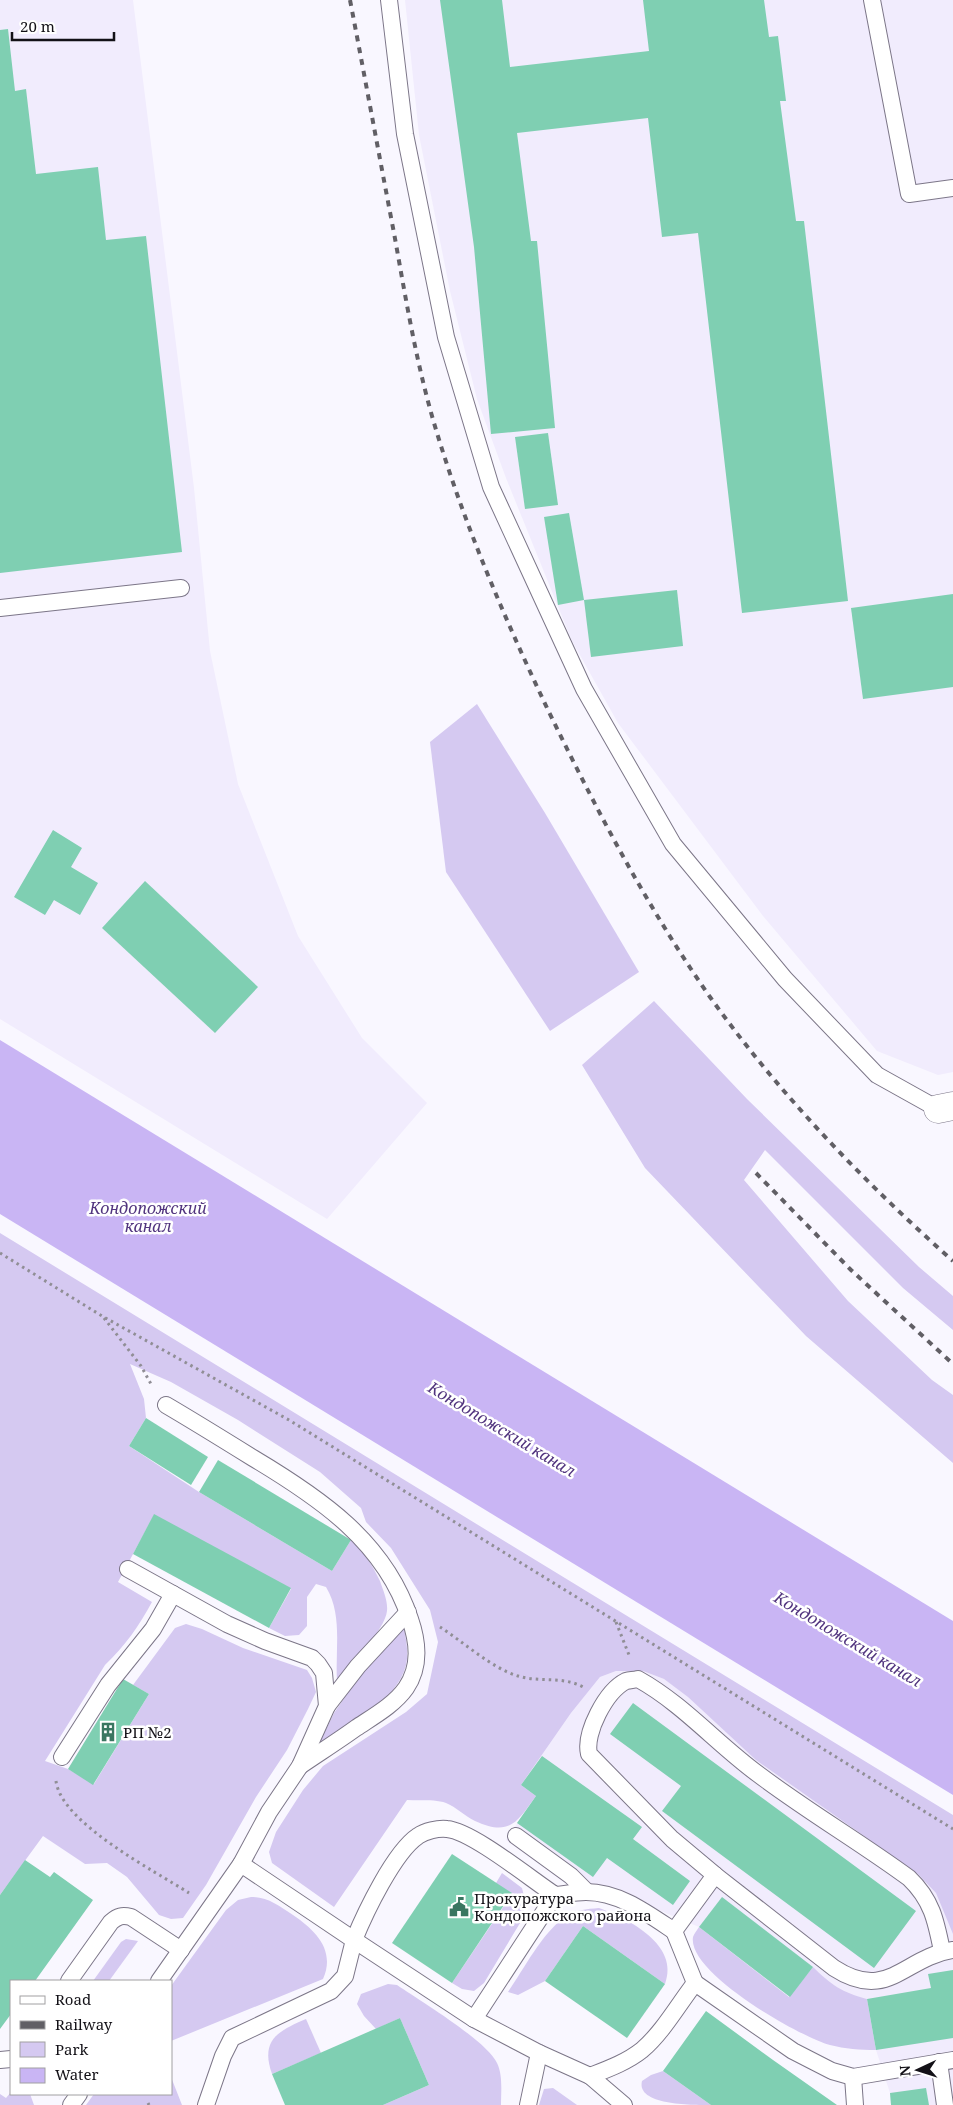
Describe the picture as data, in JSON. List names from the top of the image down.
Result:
{
  "water": ["Кондопожский канал"],
  "places": {
    "building": ["РП №2"],
    "public building": ["Прокуратура Кондопожского района"]
  },
  "legend": [
    "Road",
    "Railway",
    "Park",
    "Water"
  ],
  "scale_bar": "20 m",
  "north": "left"
}
